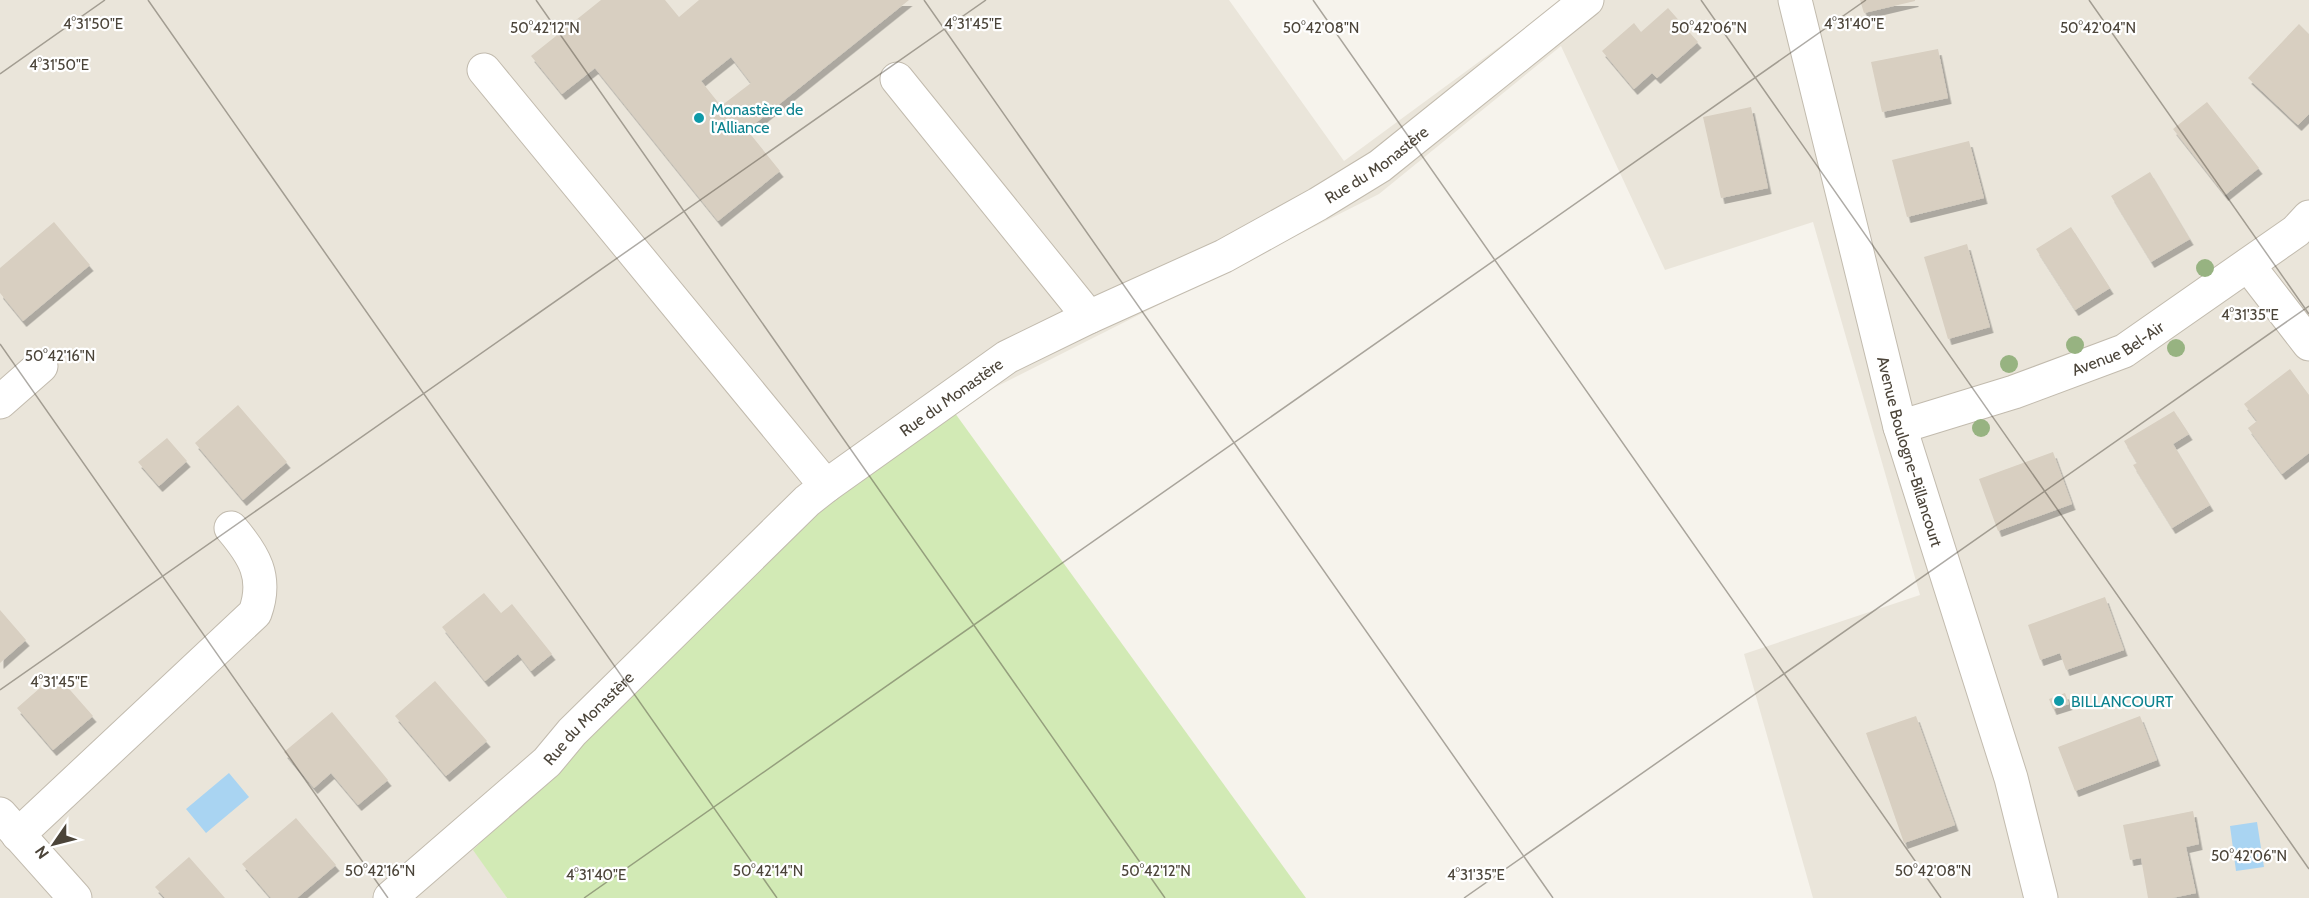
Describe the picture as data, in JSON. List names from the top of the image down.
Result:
{
  "streets": {
    "street": ["Rue du Monastère", "Avenue Bel-Air", "Avenue Boulogne-Billancourt"]
  },
  "crossings": [
    ["Avenue Bel-Air", "Avenue Boulogne-Billancourt"]
  ],
  "places": ["Monastère de l'Alliance", "BILLANCOURT"],
  "north": "bottom left",
  "coordinates": [
    "4°31'50\"E",
    "4°31'45\"E",
    "4°31'40\"E",
    "50°42'04\"N",
    "50°42'12\"N",
    "50°42'08\"N",
    "50°42'06\"N",
    "4°31'35\"E",
    "50°42'16\"N",
    "50°42'14\"N"
  ]
}
